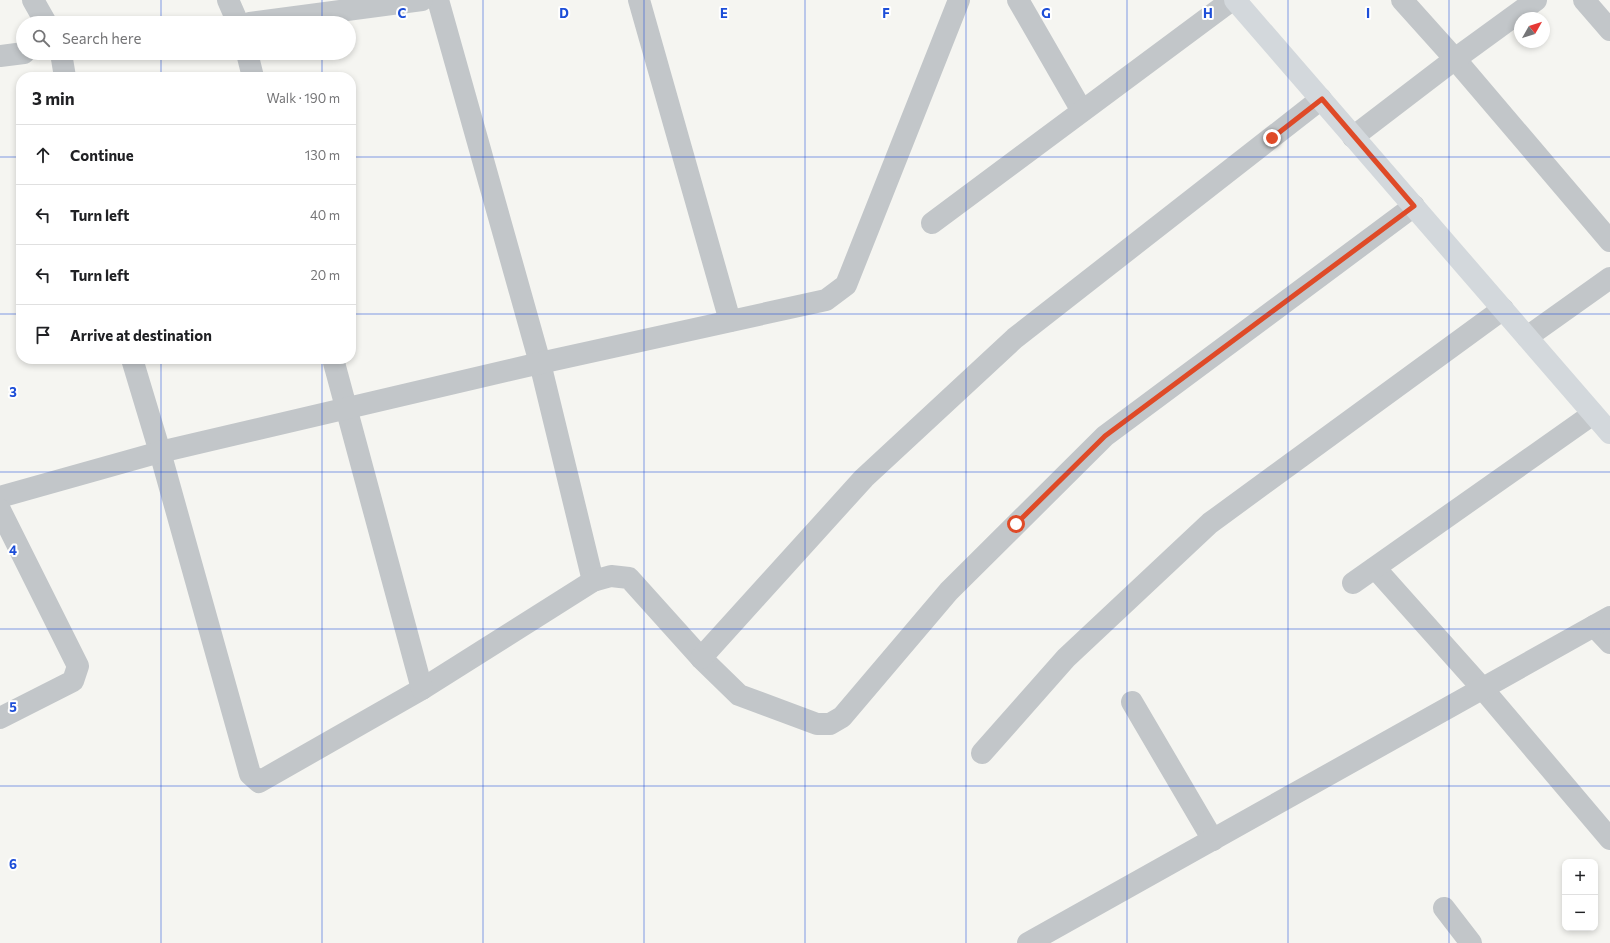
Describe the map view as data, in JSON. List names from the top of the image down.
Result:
{
  "north": "top right",
  "page": {
    "search": "Search here",
    "heading": ["3 min", "Walk · 190 m"],
    "list": [
      ["Continue", "130 m"],
      ["Turn left", "40 m"],
      ["Turn left", "20 m"],
      "Arrive at destination"
    ],
    "map_buttons": ["+", "−"]
  },
  "grid": {
    "columns": [
      "C",
      "D",
      "E",
      "F",
      "G",
      "H",
      "I"
    ],
    "rows": [
      "3",
      "4",
      "5",
      "6"
    ]
  }
}
